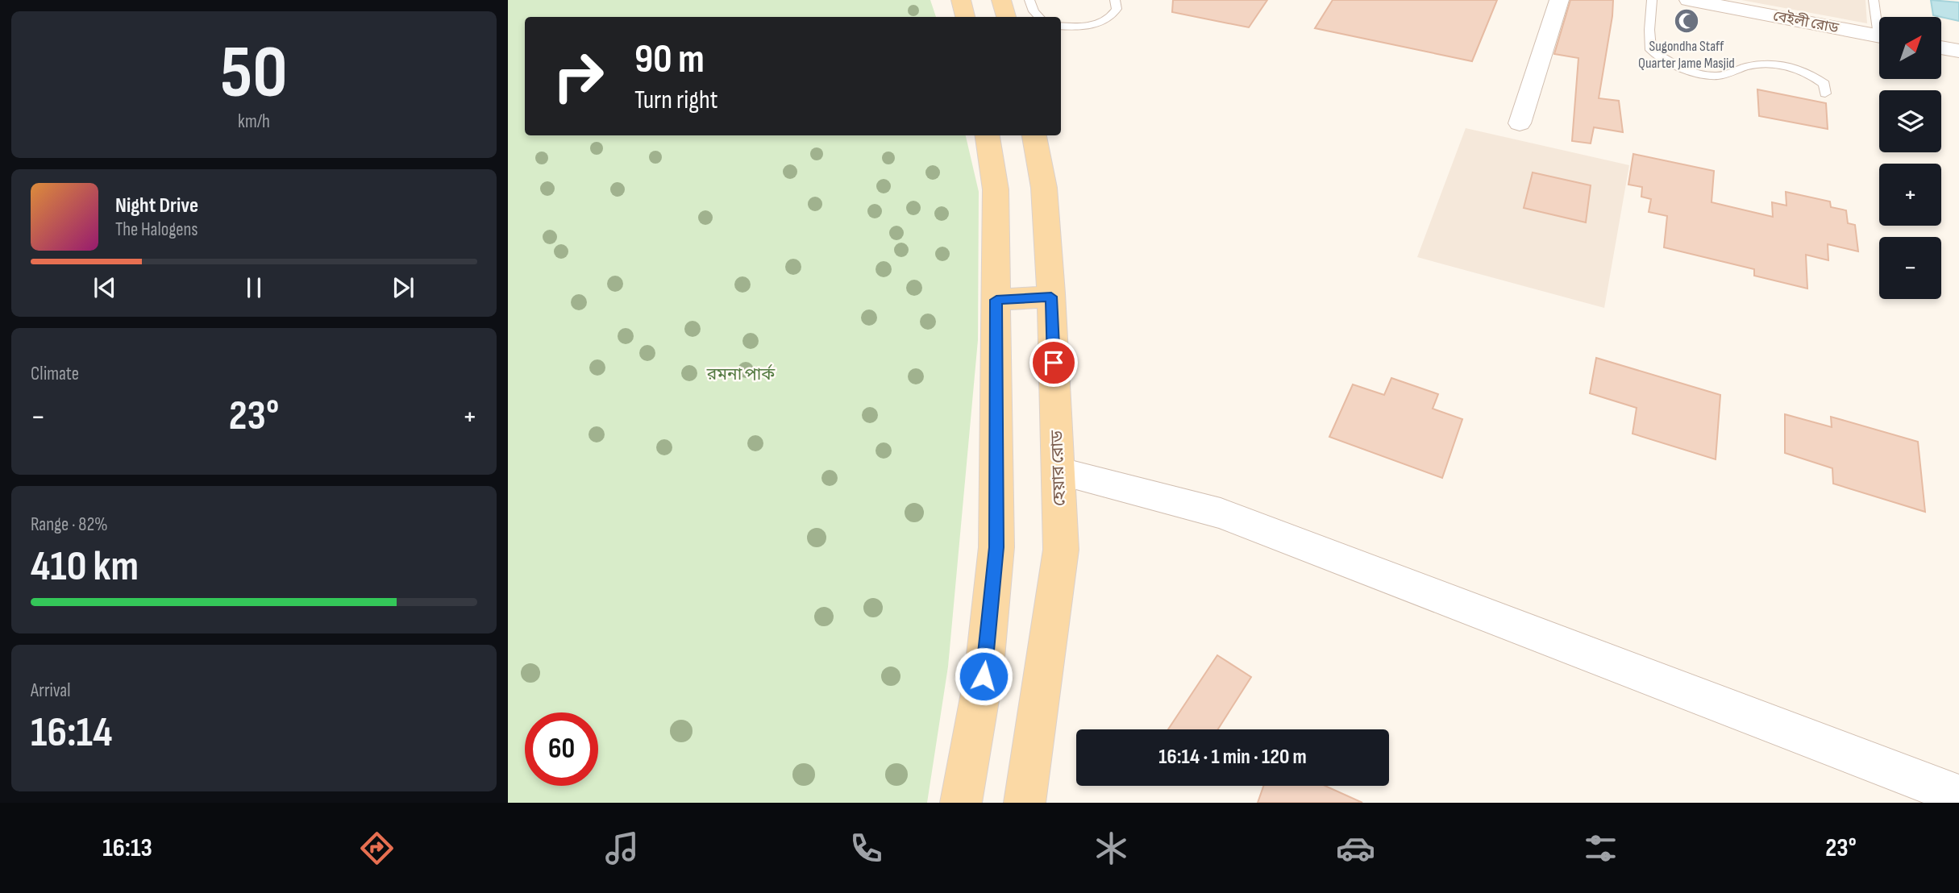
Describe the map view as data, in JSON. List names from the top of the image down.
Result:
{
  "streets": {
    "main road": ["হেয়ার রোড"],
    "street": ["বেইলী রোড"]
  },
  "parks": ["রমনা পার্ক"],
  "places": {
    "mosque": ["Sugondha Staff Quarter Jame Masjid"]
  },
  "north": "top right",
  "page": {
    "tile": [
      ["50", "km/h"],
      "Climate",
      ["Range · 82%", "410 km"],
      ["Arrival", "16:14"]
    ],
    "map_buttons": ["+", "−"],
    "turn": ["90 m", "Turn right"],
    "song": ["Night Drive", "The Halogens"],
    "heat": ["−", "23°", "+"],
    "limit": "60",
    "trip": "16:14 · 1 min · 120 m",
    "tabs": ["16:13", "23°"]
  }
}
